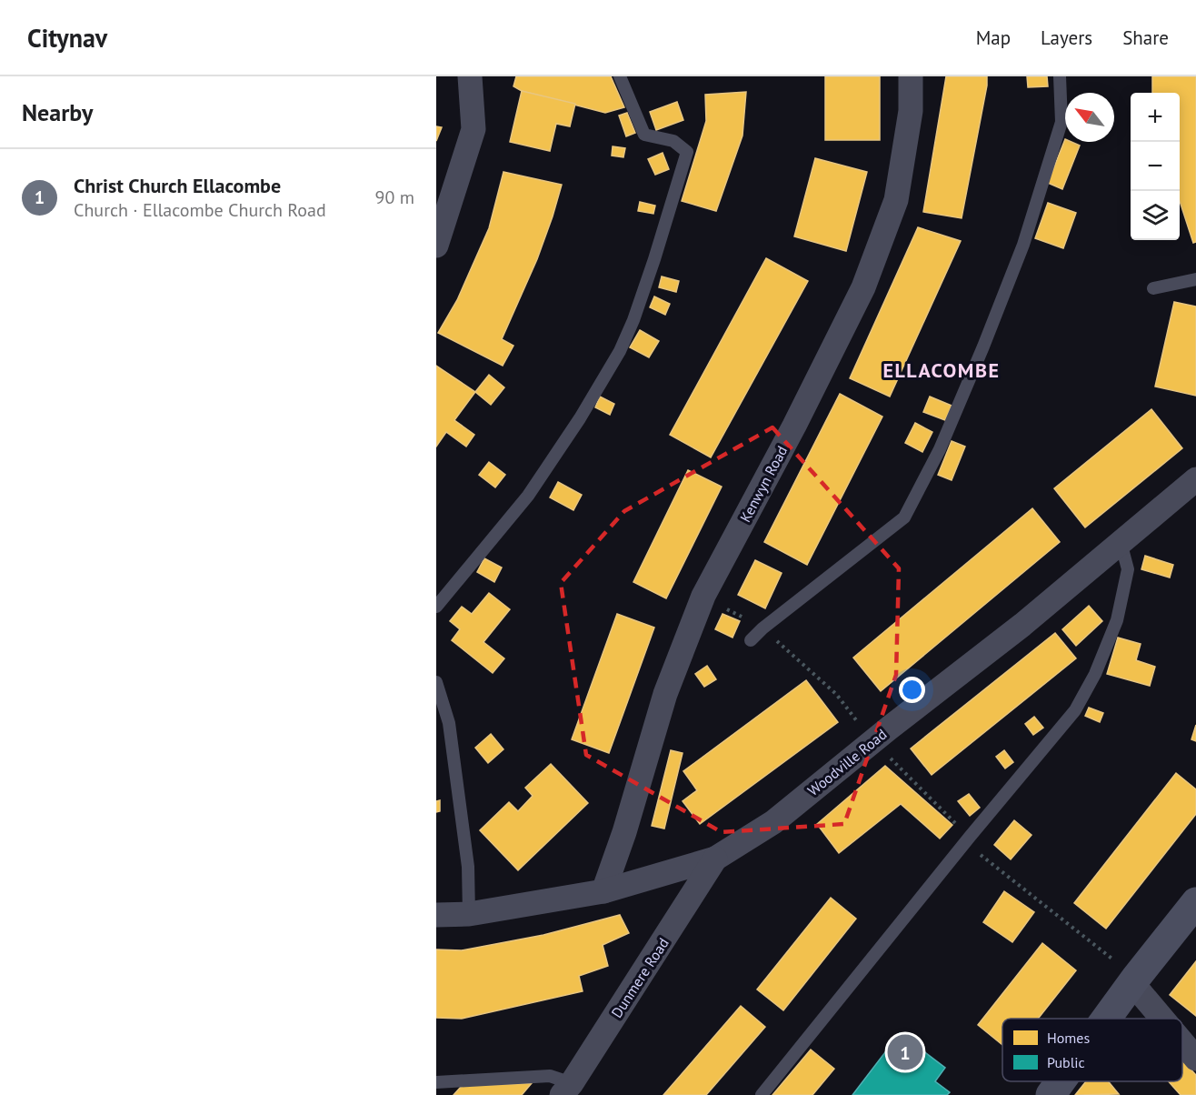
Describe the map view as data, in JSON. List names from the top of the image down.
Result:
{
  "streets": {
    "street": ["Kenwyn Road", "Woodville Road", "Dunmere Road"]
  },
  "crossings": [
    ["Kenwyn Road", "Woodville Road"],
    ["Woodville Road", "Dunmere Road"]
  ],
  "districts": ["ELLACOMBE"],
  "legend": ["Homes", "Public"],
  "north": "top left",
  "page": {
    "header": "Citynav",
    "nav": ["Map", "Layers", "Share"],
    "heading": "Nearby",
    "map_buttons": ["+", "−"],
    "list": [
      {
        "mark": "1",
        "name": "Christ Church Ellacombe",
        "note": "Church · Ellacombe Church Road",
        "value": "90 m"
      }
    ],
    "pins": "1"
  }
}
